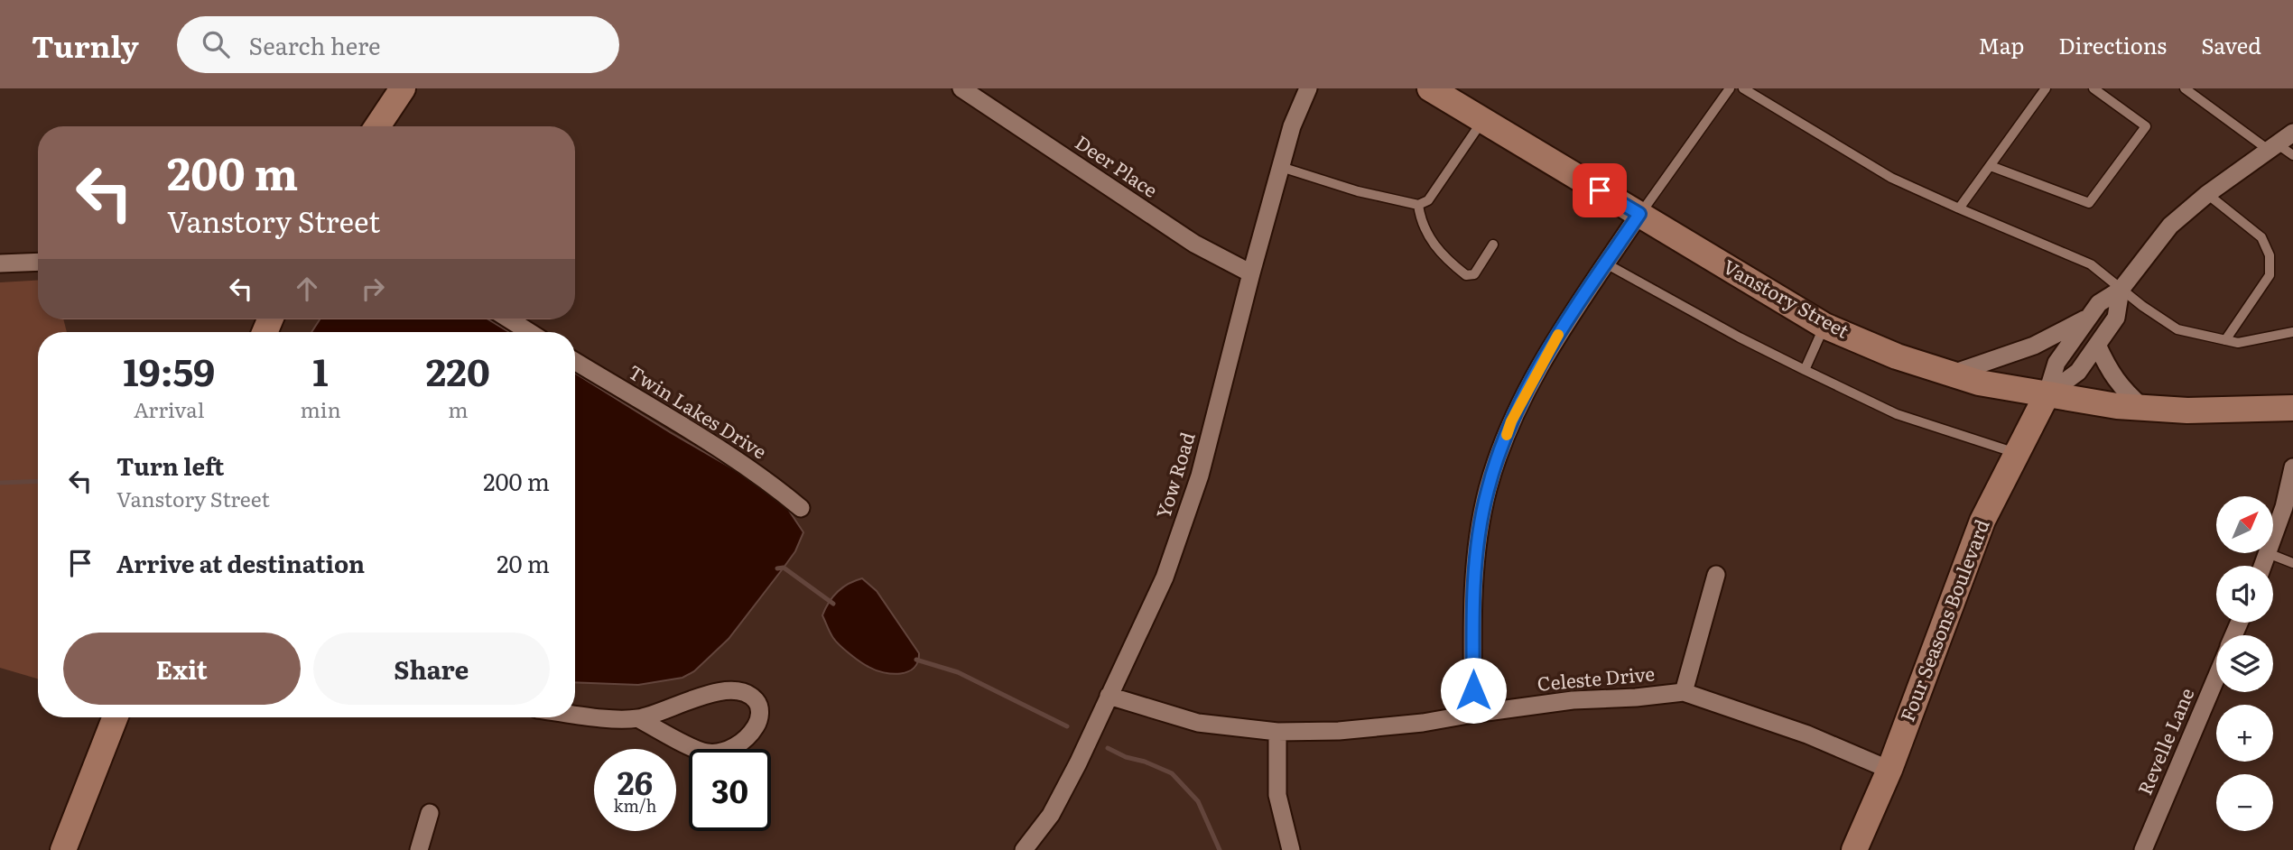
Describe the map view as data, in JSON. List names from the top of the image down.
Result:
{
  "streets": {
    "street": [
      "Deer Place",
      "Vanstory Street",
      "Twin Lakes Drive",
      "Yow Road",
      "Four Seasons Boulevard",
      "Celeste Drive",
      "Revelle Lane"
    ]
  },
  "crossings": [
    ["Deer Place", "Yow Road"],
    ["Vanstory Street", "Four Seasons Boulevard"],
    ["Yow Road", "Celeste Drive"],
    ["Four Seasons Boulevard", "Celeste Drive"]
  ],
  "north": "top right",
  "page": {
    "header": "Turnly",
    "search": "Search here",
    "nav": ["Map", "Directions", "Saved"],
    "turn": ["200 m", "Vanstory Street"],
    "eta": [
      "19:59",
      "Arrival",
      "1",
      "min",
      "220",
      "m"
    ],
    "list": [
      {
        "name": "Turn left",
        "note": "Vanstory Street",
        "value": "200 m"
      },
      {
        "name": "Arrive at destination",
        "value": "20 m"
      }
    ],
    "map_buttons": ["+", "−"],
    "buttons": ["Exit", "Share"],
    "speed": "26 km/h",
    "limit": "30"
  }
}
